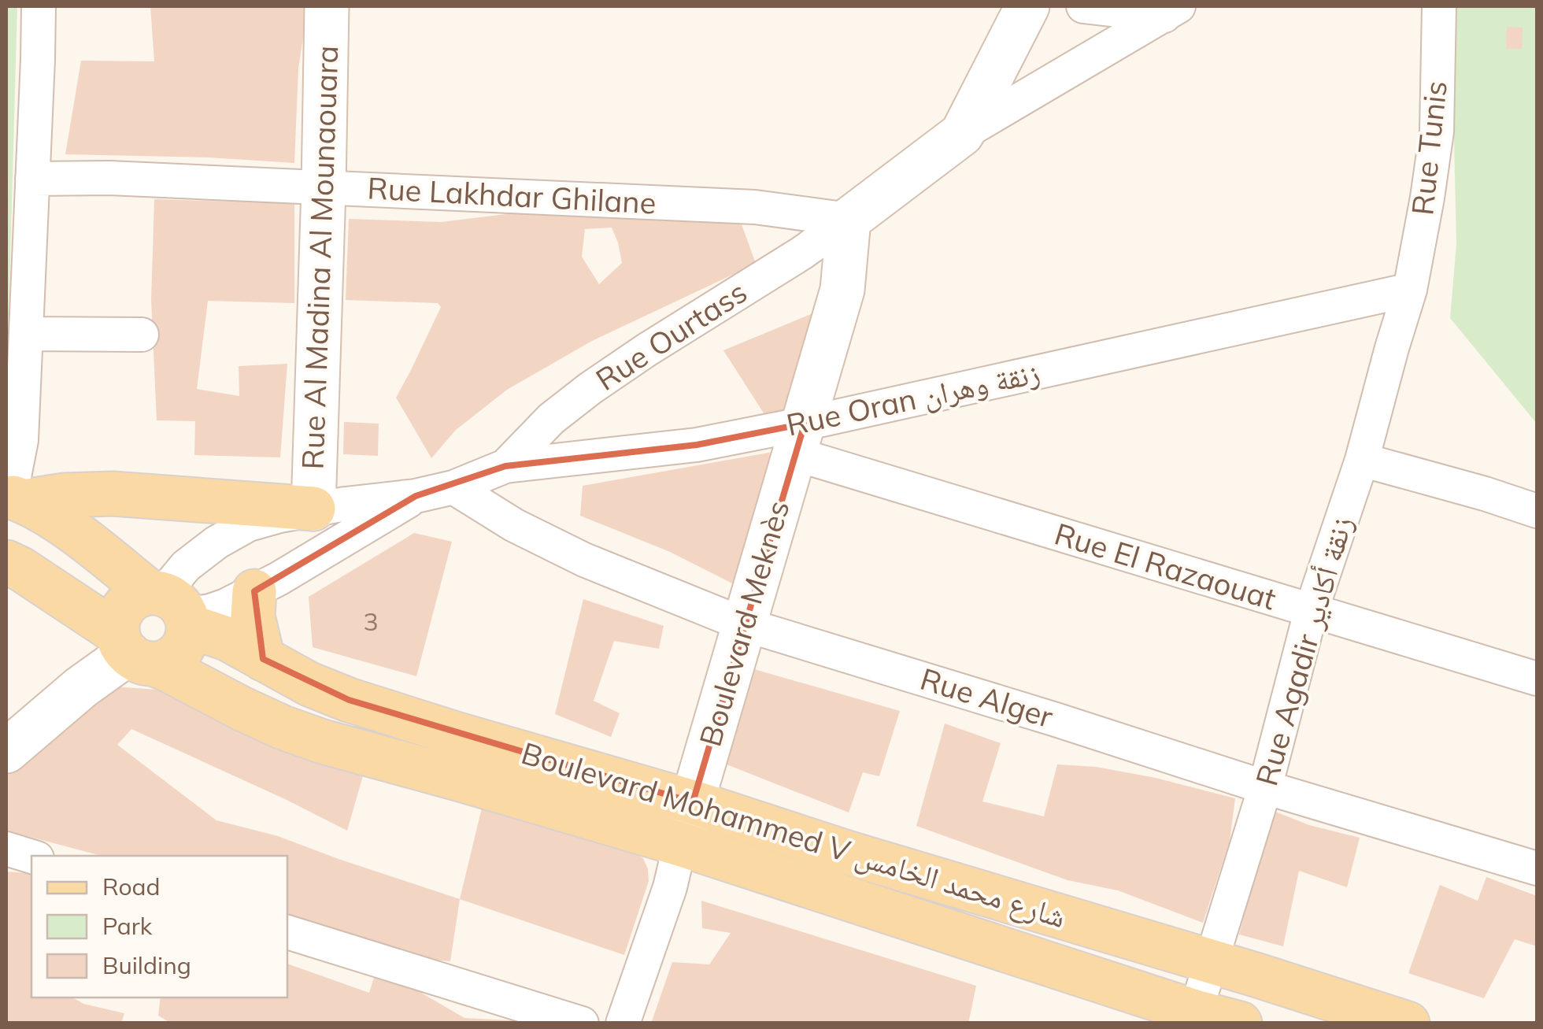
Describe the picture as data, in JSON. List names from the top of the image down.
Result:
{
  "streets": {
    "main road": ["Boulevard Mohammed V شارع محمد الخامس"],
    "street": [
      "Rue Tunis",
      "Rue Lakhdar Ghilane",
      "Rue Al Madina Al Mounaouara",
      "Rue Ourtass",
      "Rue Oran زنقة وهران",
      "Rue El Razaouat",
      "Boulevard Meknès",
      "Rue Agadir زنقة أكادير",
      "Rue Alger"
    ]
  },
  "crossings": [
    ["Rue Tunis", "Rue Oran زنقة وهران"],
    ["Rue Tunis", "Rue Agadir زنقة أكادير"],
    ["Rue Lakhdar Ghilane", "Rue Al Madina Al Mounaouara"],
    ["Rue Lakhdar Ghilane", "Rue Ourtass"],
    ["Rue Lakhdar Ghilane", "Boulevard Meknès"],
    ["Rue Ourtass", "Rue Oran زنقة وهران"],
    ["Rue Ourtass", "Boulevard Meknès"],
    ["Rue Oran زنقة وهران", "Rue El Razaouat"],
    ["Rue Oran زنقة وهران", "Boulevard Meknès"],
    ["Rue Oran زنقة وهران", "Rue Agadir زنقة أكادير"],
    ["Rue Oran زنقة وهران", "Rue Alger"],
    ["Rue El Razaouat", "Boulevard Meknès"],
    ["Rue El Razaouat", "Rue Agadir زنقة أكادير"],
    ["Boulevard Meknès", "Rue Alger"],
    ["Boulevard Meknès", "Boulevard Mohammed V شارع محمد الخامس"],
    ["Rue Agadir زنقة أكادير", "Rue Alger"],
    ["Rue Agadir زنقة أكادير", "Boulevard Mohammed V شارع محمد الخامس"]
  ],
  "house_numbers": ["3"],
  "legend": ["Road", "Park", "Building"]
}
